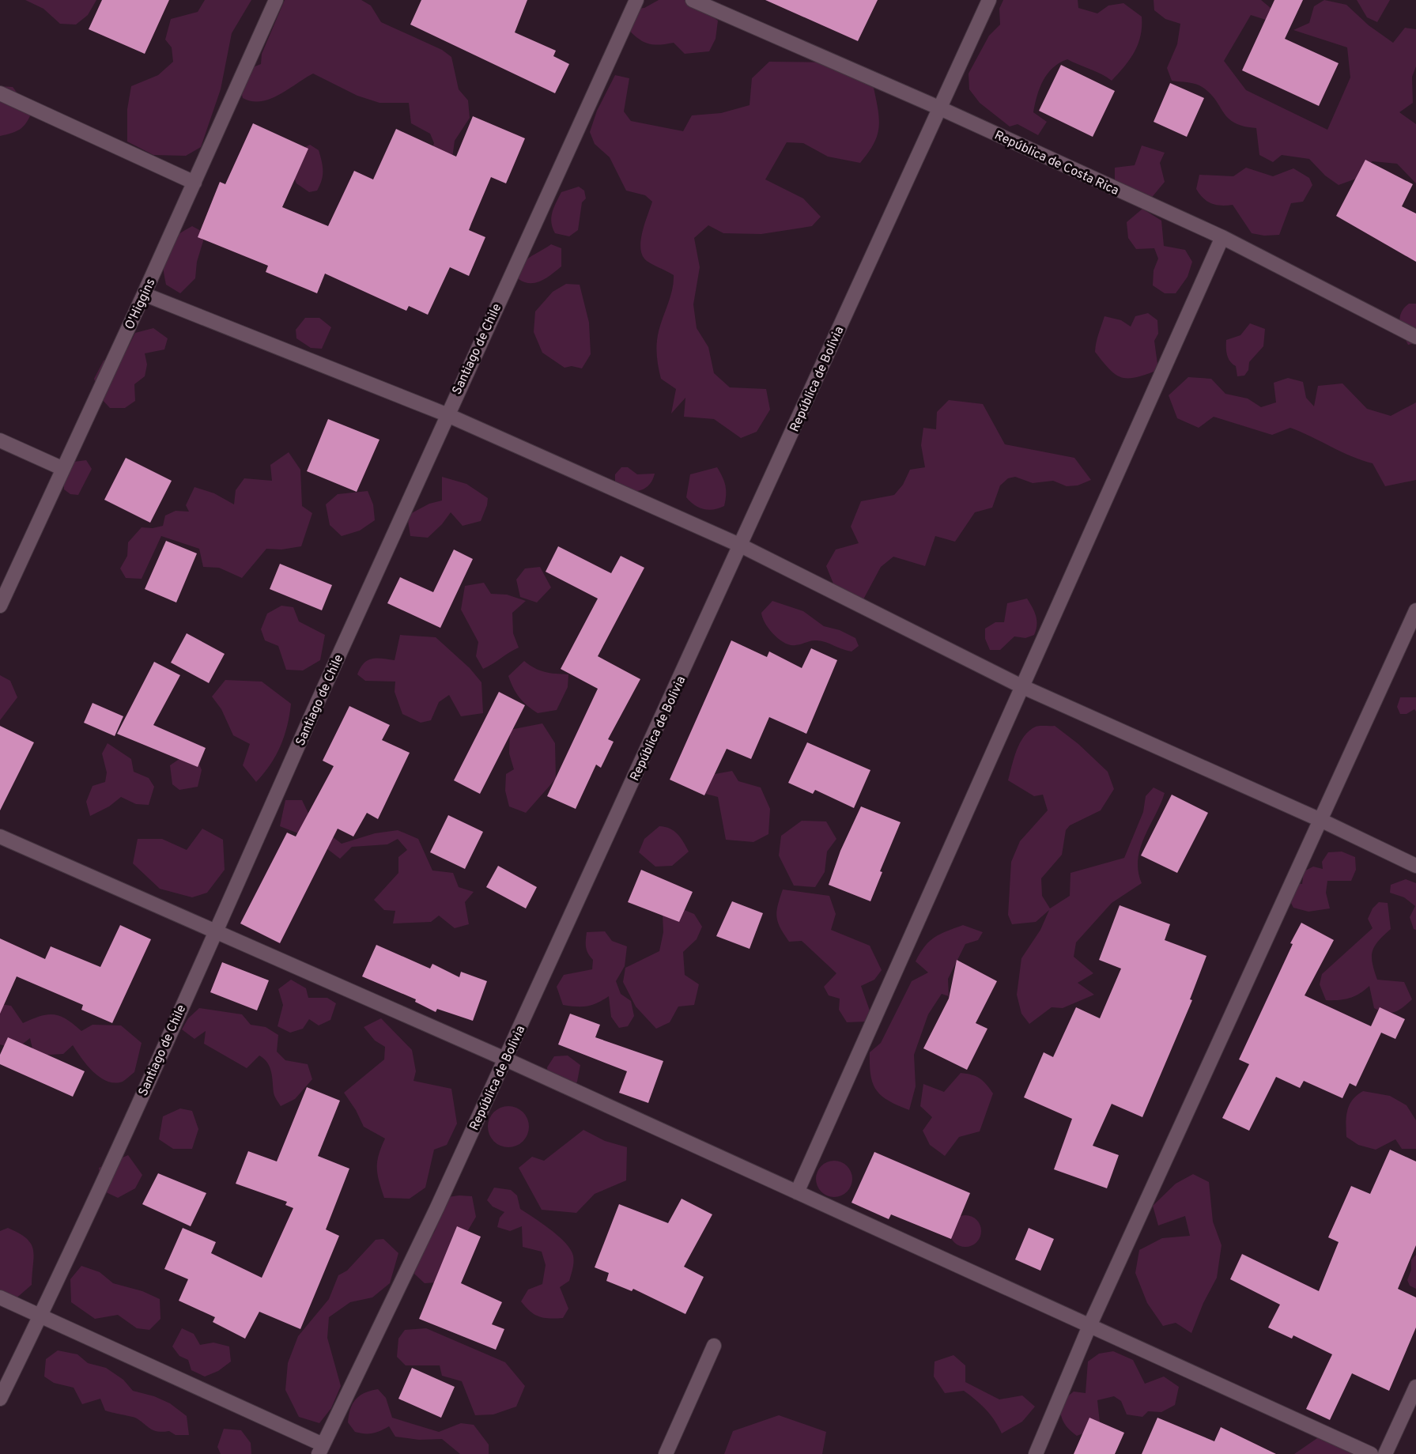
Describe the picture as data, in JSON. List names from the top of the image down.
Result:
{
  "streets": {
    "street": [
      "República de Costa Rica",
      "O'Higgins",
      "Santiago de Chile",
      "República de Bolivia"
    ]
  },
  "crossings": [
    ["República de Costa Rica", "República de Bolivia"]
  ]
}
